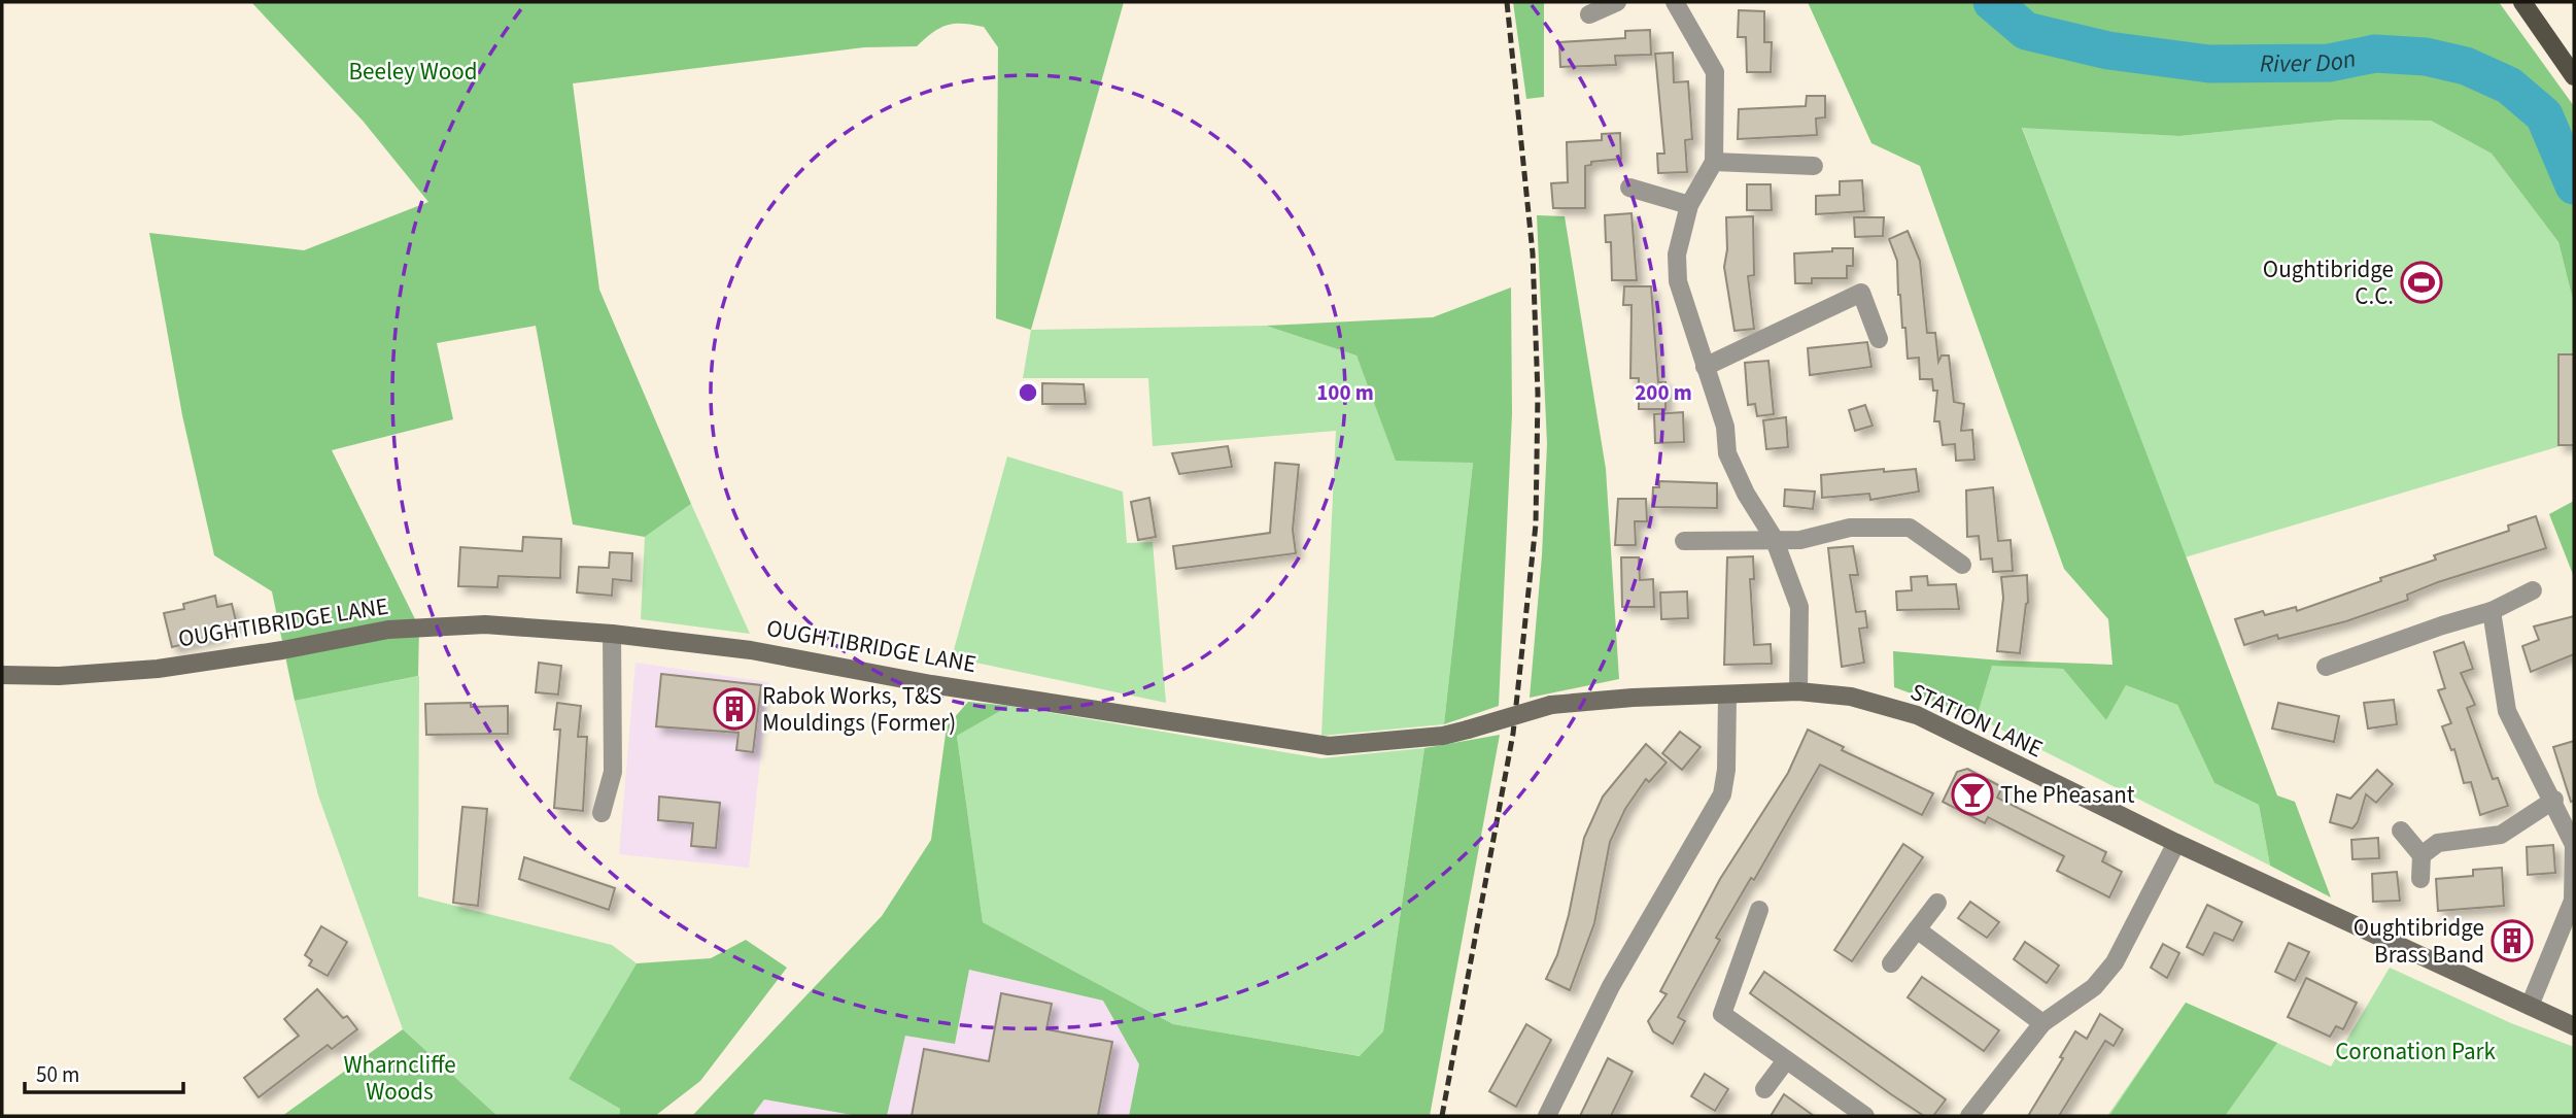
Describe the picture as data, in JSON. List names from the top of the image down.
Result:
{
  "streets": {
    "street": ["OUGHTIBRIDGE LANE", "STATION LANE"]
  },
  "crossings": [
    ["OUGHTIBRIDGE LANE", "STATION LANE"]
  ],
  "water": ["River Don"],
  "parks": ["Beeley Wood", "Coronation Park", "Wharncliffe Woods"],
  "places": {
    "sports": ["Oughtibridge C.C."],
    "building": ["Rabok Works, T&S Mouldings (Former)", "Oughtibridge Brass Band"],
    "bar": ["The Pheasant"]
  },
  "scale_bar": "50 m",
  "rings": ["100 m", "200 m"]
}
